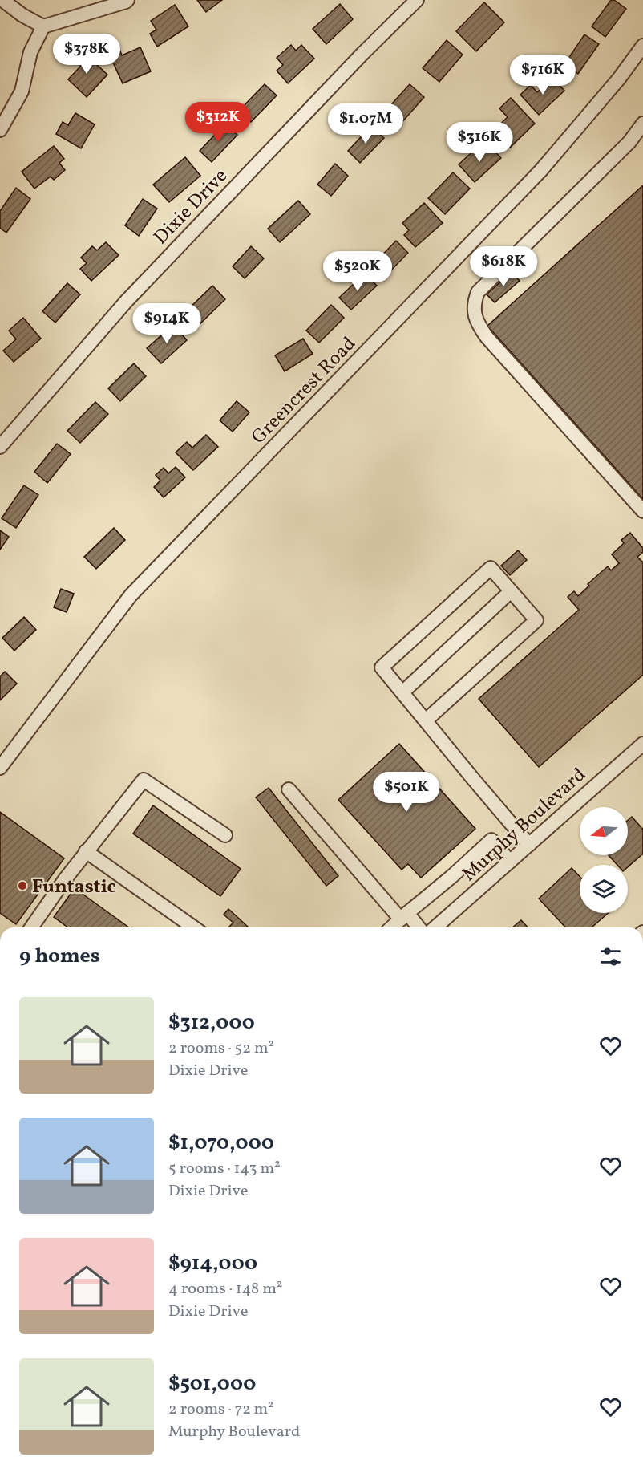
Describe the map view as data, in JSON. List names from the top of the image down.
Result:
{
  "streets": {
    "street": ["Dixie Drive", "Greencrest Road", "Murphy Boulevard"]
  },
  "places": ["Funtastic"],
  "north": "left",
  "page": {
    "price": [
      "$378K",
      "$716K",
      "$312K",
      "$1.07M",
      "$316K",
      "$618K",
      "$520K",
      "$914K",
      "$501K"
    ],
    "heading": "9 homes",
    "list": [
      {
        "name": "$312,000",
        "note": "2 rooms · 52 m² · Dixie Drive"
      },
      {
        "name": "$1,070,000",
        "note": "5 rooms · 143 m² · Dixie Drive"
      },
      {
        "name": "$914,000",
        "note": "4 rooms · 148 m² · Dixie Drive"
      },
      {
        "name": "$501,000",
        "note": "2 rooms · 72 m² · Murphy Boulevard"
      }
    ]
  }
}
